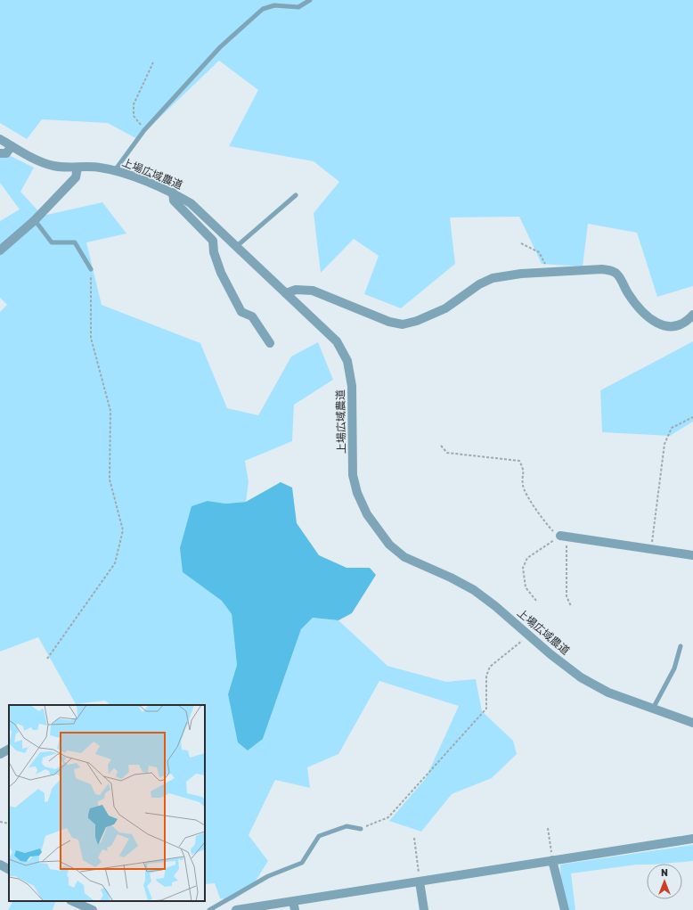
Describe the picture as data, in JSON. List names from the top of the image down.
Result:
{
  "streets": {
    "street": ["上場広域農道"]
  },
  "north": "top"
}
